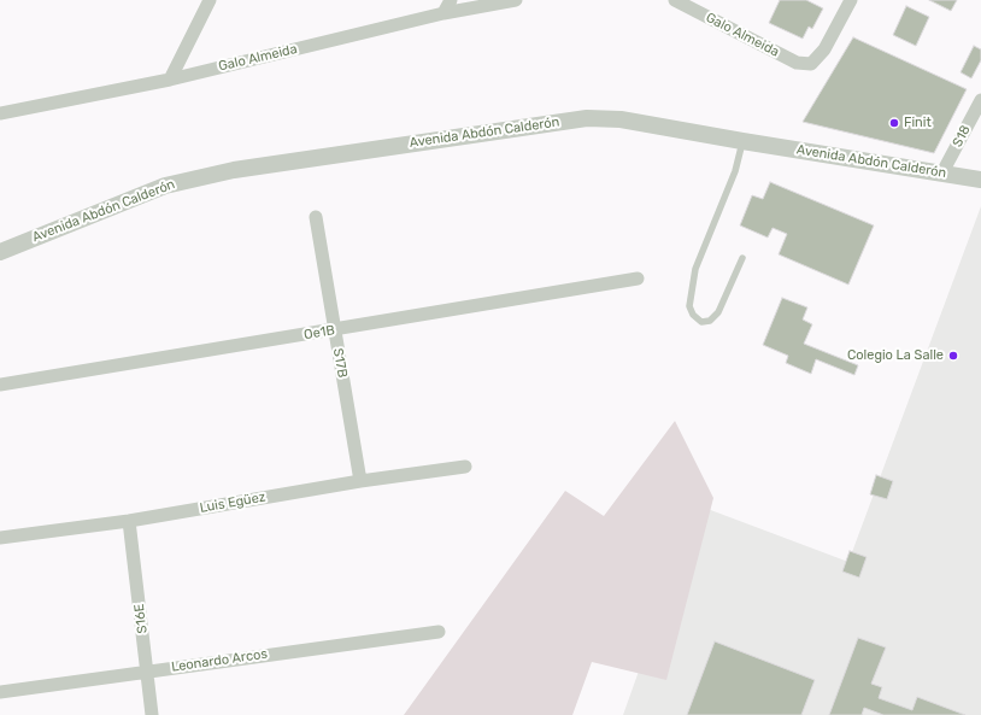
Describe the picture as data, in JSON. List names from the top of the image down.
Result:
{
  "streets": {
    "street": [
      "Galo Almeida",
      "Avenida Abdón Calderón",
      "S18",
      "Oe1B",
      "S17B",
      "Luis Egüez",
      "S16E",
      "Leonardo Arcos"
    ]
  },
  "crossings": [
    ["Avenida Abdón Calderón", "S18"],
    ["Oe1B", "S17B"],
    ["S17B", "Luis Egüez"],
    ["Luis Egüez", "S16E"],
    ["S16E", "Leonardo Arcos"]
  ],
  "places": ["Finit", "Colegio La Salle"]
}
